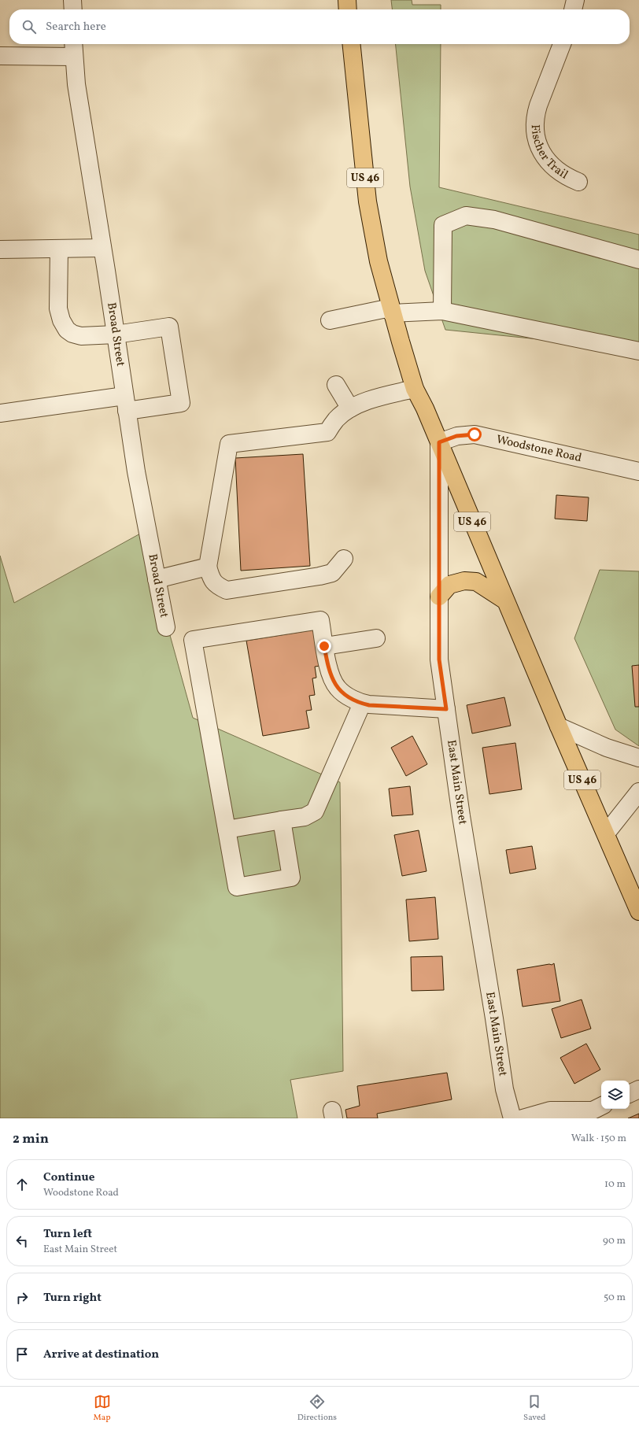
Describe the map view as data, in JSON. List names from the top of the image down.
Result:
{
  "streets": {
    "main road": ["US 46"],
    "street": [
      "Fischer Trail",
      "Broad Street",
      "Woodstone Road",
      "East Main Street"
    ]
  },
  "crossings": [
    ["US 46", "Woodstone Road"],
    ["US 46", "East Main Street"],
    ["Woodstone Road", "East Main Street"]
  ],
  "page": {
    "search": "Search here",
    "heading": ["2 min", "Walk · 150 m"],
    "list": [
      ["Continue", "Woodstone Road", "10 m"],
      ["Turn left", "East Main Street", "90 m"],
      ["Turn right", "50 m"],
      "Arrive at destination"
    ],
    "nav": ["Map", "Directions", "Saved"]
  }
}
